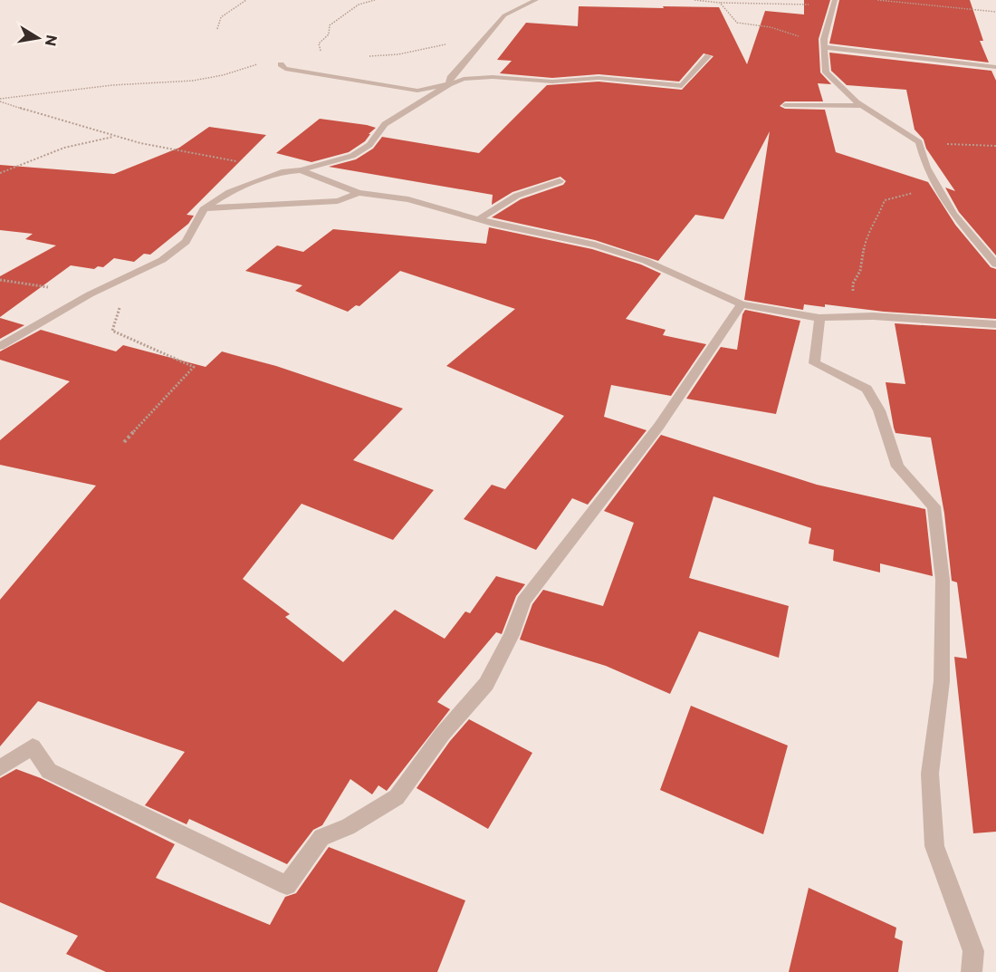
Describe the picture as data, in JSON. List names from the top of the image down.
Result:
{
  "north": "right"
}
